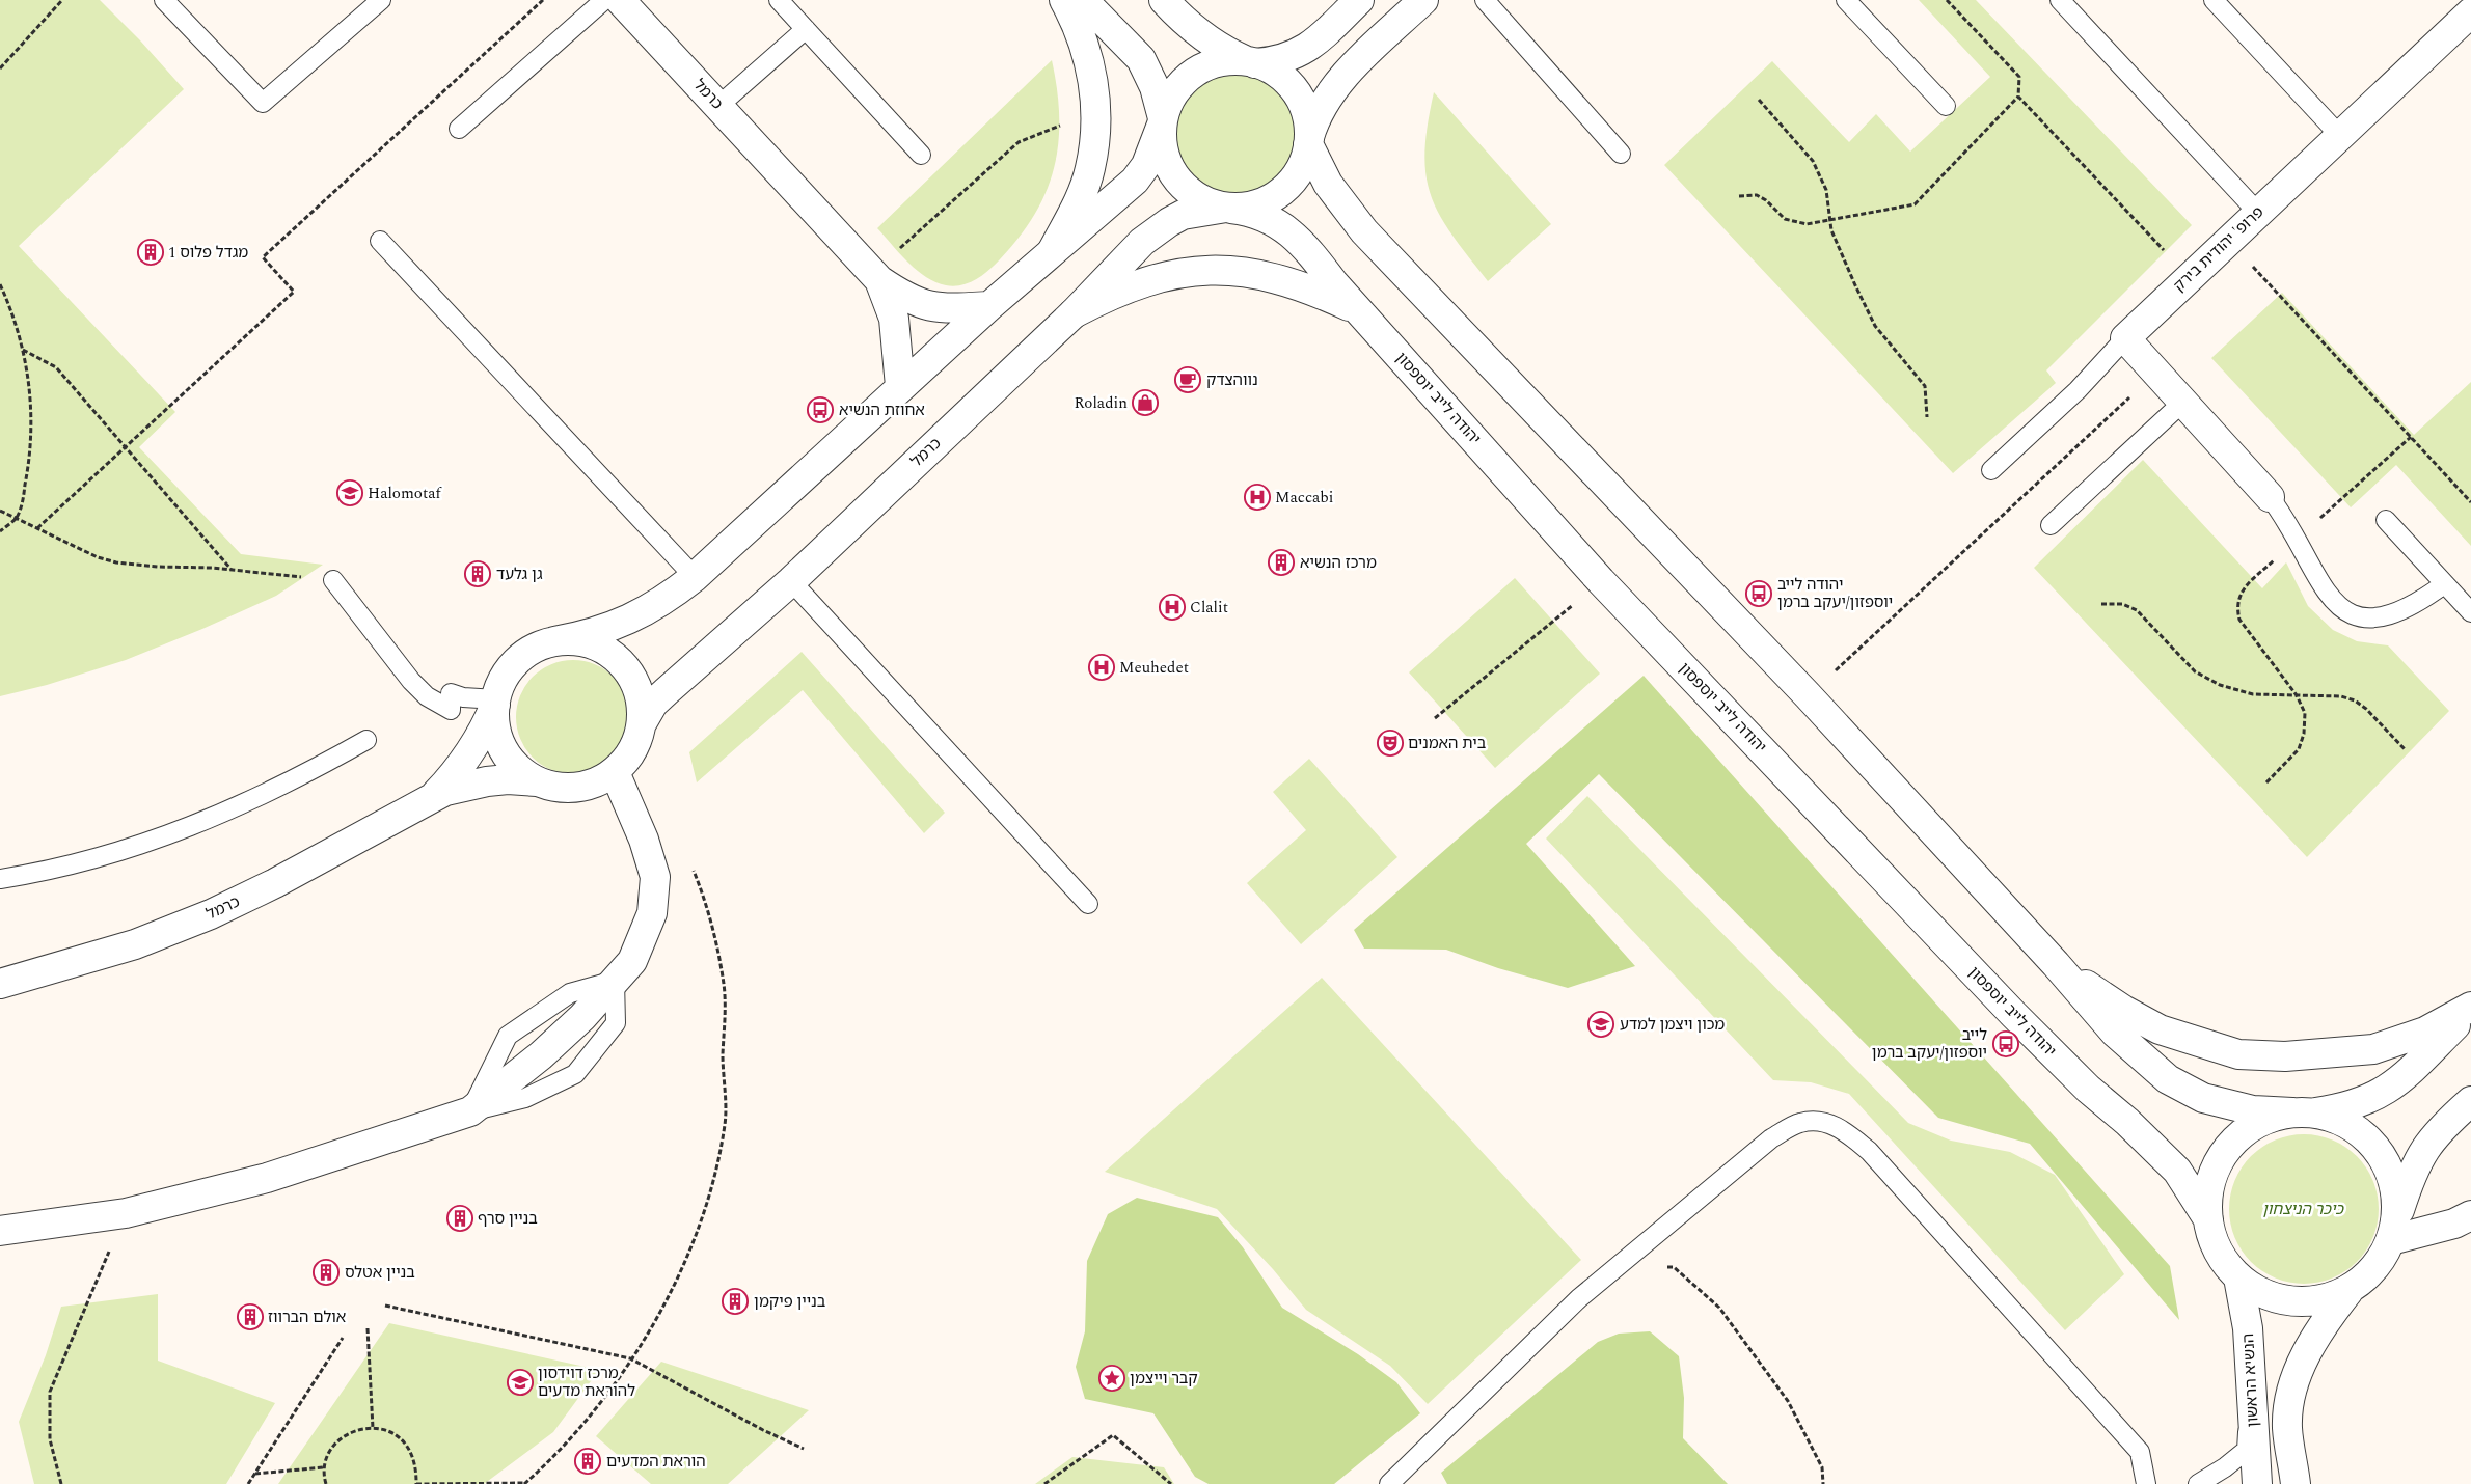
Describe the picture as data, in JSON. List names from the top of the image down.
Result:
{
  "streets": {
    "street": [
      "כרמל",
      "פרופ' יהודית בירק",
      "יהודה לייב יוספסון",
      "הנשיא הראשון"
    ]
  },
  "crossings": [
    ["כרמל", "יהודה לייב יוספסון"]
  ],
  "parks": ["כיכר הניצחון"],
  "places": {
    "building": [
      "מגדל פלוס 1",
      "מרכז הנשיא",
      "גן גלעד",
      "בניין סרף",
      "בניין אטלס",
      "בניין פיקמן",
      "אולם הברווז",
      "הוראת המדעים"
    ],
    "cafe": ["נווהצדק"],
    "shop": ["Roladin"],
    "bus stop": ["אחוזת הנשיא", "יהודה לייב יוספזון/יעקב ברמן", "לייב יוספזון/יעקב ברמן"],
    "school or university": ["Halomotaf", "מכון ויצמן למדע", "מרכז דוידסון להוראת מדעים"],
    "hospital": ["Maccabi", "Clalit", "Meuhedet"],
    "theatre": ["בית האמנים"],
    "place": ["קבר וייצמן"]
  }
}
